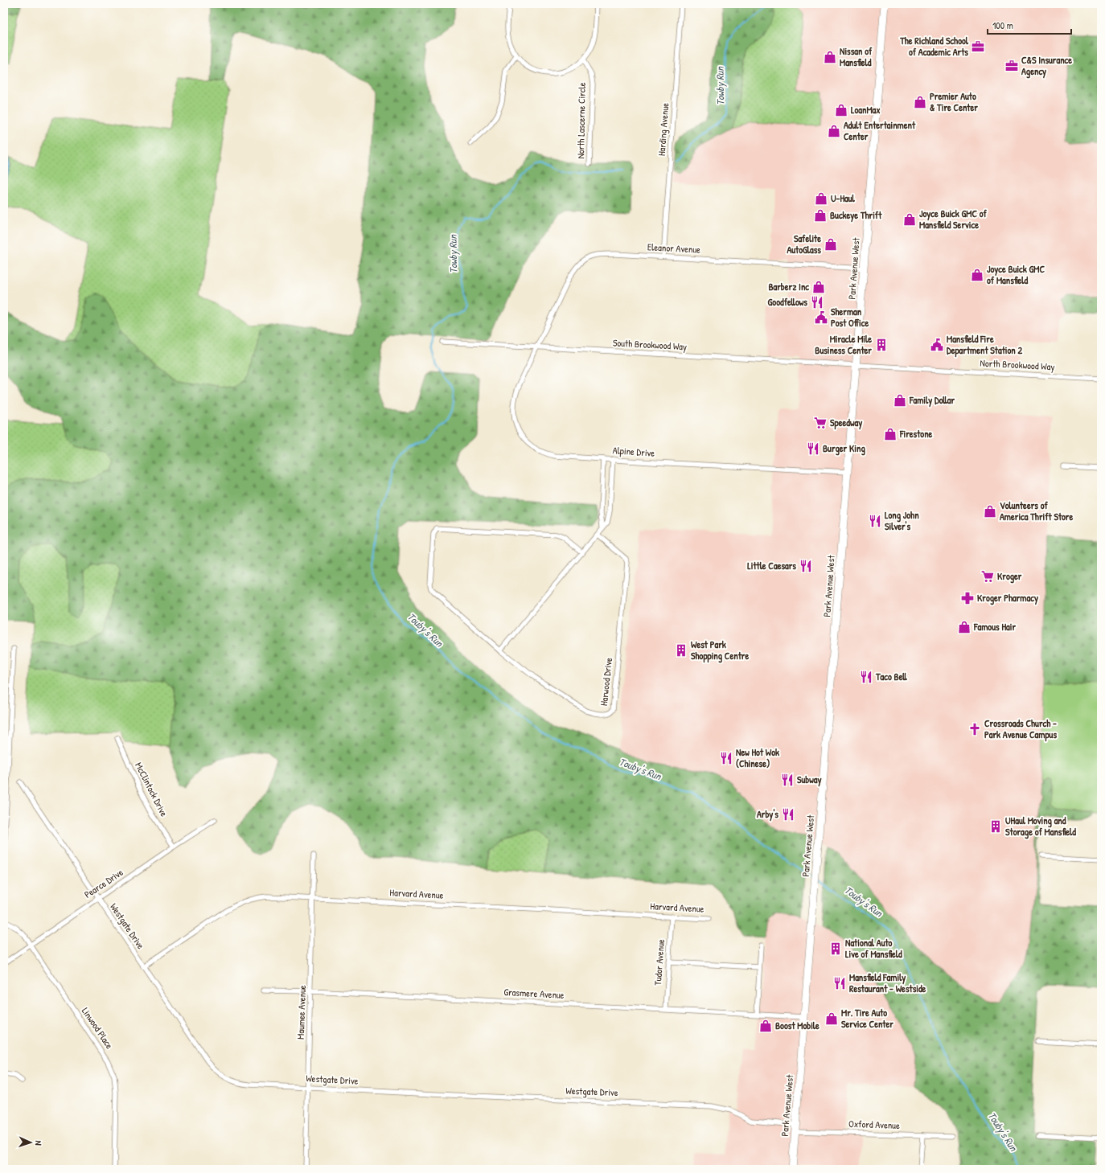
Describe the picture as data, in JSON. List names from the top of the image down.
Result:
{
  "streets": {
    "main road": ["Park Avenue West"],
    "street": [
      "North Lascerne Circle",
      "Harding Avenue",
      "Eleanor Avenue",
      "South Brookwood Way",
      "North Brookwood Way",
      "Alpine Drive",
      "Harwood Drive",
      "McClintock Drive",
      "Pearce Drive",
      "Harvard Avenue",
      "Westgate Drive",
      "Tudor Avenue",
      "Grasmere Avenue",
      "Maumee Avenue",
      "Linwood Place",
      "Oxford Avenue"
    ]
  },
  "crossings": [
    ["Harding Avenue", "Eleanor Avenue"],
    ["Eleanor Avenue", "Park Avenue West"],
    ["Eleanor Avenue", "South Brookwood Way"],
    ["Eleanor Avenue", "Alpine Drive"],
    ["Park Avenue West", "South Brookwood Way"],
    ["Park Avenue West", "North Brookwood Way"],
    ["Park Avenue West", "Alpine Drive"],
    ["Park Avenue West", "Westgate Drive"],
    ["Park Avenue West", "Grasmere Avenue"],
    ["Park Avenue West", "Oxford Avenue"],
    ["South Brookwood Way", "North Brookwood Way"],
    ["South Brookwood Way", "Alpine Drive"],
    ["McClintock Drive", "Pearce Drive"],
    ["Pearce Drive", "Westgate Drive"],
    ["Pearce Drive", "Linwood Place"],
    ["Harvard Avenue", "Westgate Drive"],
    ["Harvard Avenue", "Tudor Avenue"],
    ["Harvard Avenue", "Maumee Avenue"],
    ["Westgate Drive", "Maumee Avenue"],
    ["Westgate Drive", "Oxford Avenue"],
    ["Tudor Avenue", "Grasmere Avenue"],
    ["Grasmere Avenue", "Maumee Avenue"]
  ],
  "water": ["Towby Run", "Touby's Run"],
  "places": {
    "office": ["The Richland School of Academic Arts", "C&S Insurance Agency"],
    "shop": [
      "Nissan of Mansfield",
      "Premier Auto & Tire Center",
      "LoanMax",
      "Adult Entertainment Center",
      "U-Haul",
      "Buckeye Thrift",
      "Joyce Buick GMC of Mansfield Service",
      "Safelite AutoGlass",
      "Joyce Buick GMC of Mansfield",
      "Barberz Inc",
      "Family Dollar",
      "Firestone",
      "Volunteers of America Thrift Store",
      "Famous Hair",
      "Mr. Tire Auto Service Center",
      "Boost Mobile"
    ],
    "restaurant": [
      "Goodfellows",
      "Burger King",
      "Long John Silver's",
      "Little Caesars",
      "Taco Bell",
      "New Hot Wok (Chinese)",
      "Subway",
      "Arby's",
      "Mansfield Family Restaurant - Westside"
    ],
    "public building": ["Sherman Post Office", "Mansfield Fire Department Station 2"],
    "building": [
      "Miracle Mile Business Center",
      "West Park Shopping Centre",
      "UHaul Moving and Storage of Mansfield",
      "National Auto Live of Mansfield"
    ],
    "supermarket": ["Speedway", "Kroger"],
    "pharmacy": ["Kroger Pharmacy"],
    "church": ["Crossroads Church - Park Avenue Campus"]
  },
  "scale_bar": "100 m",
  "north": "right"
}
